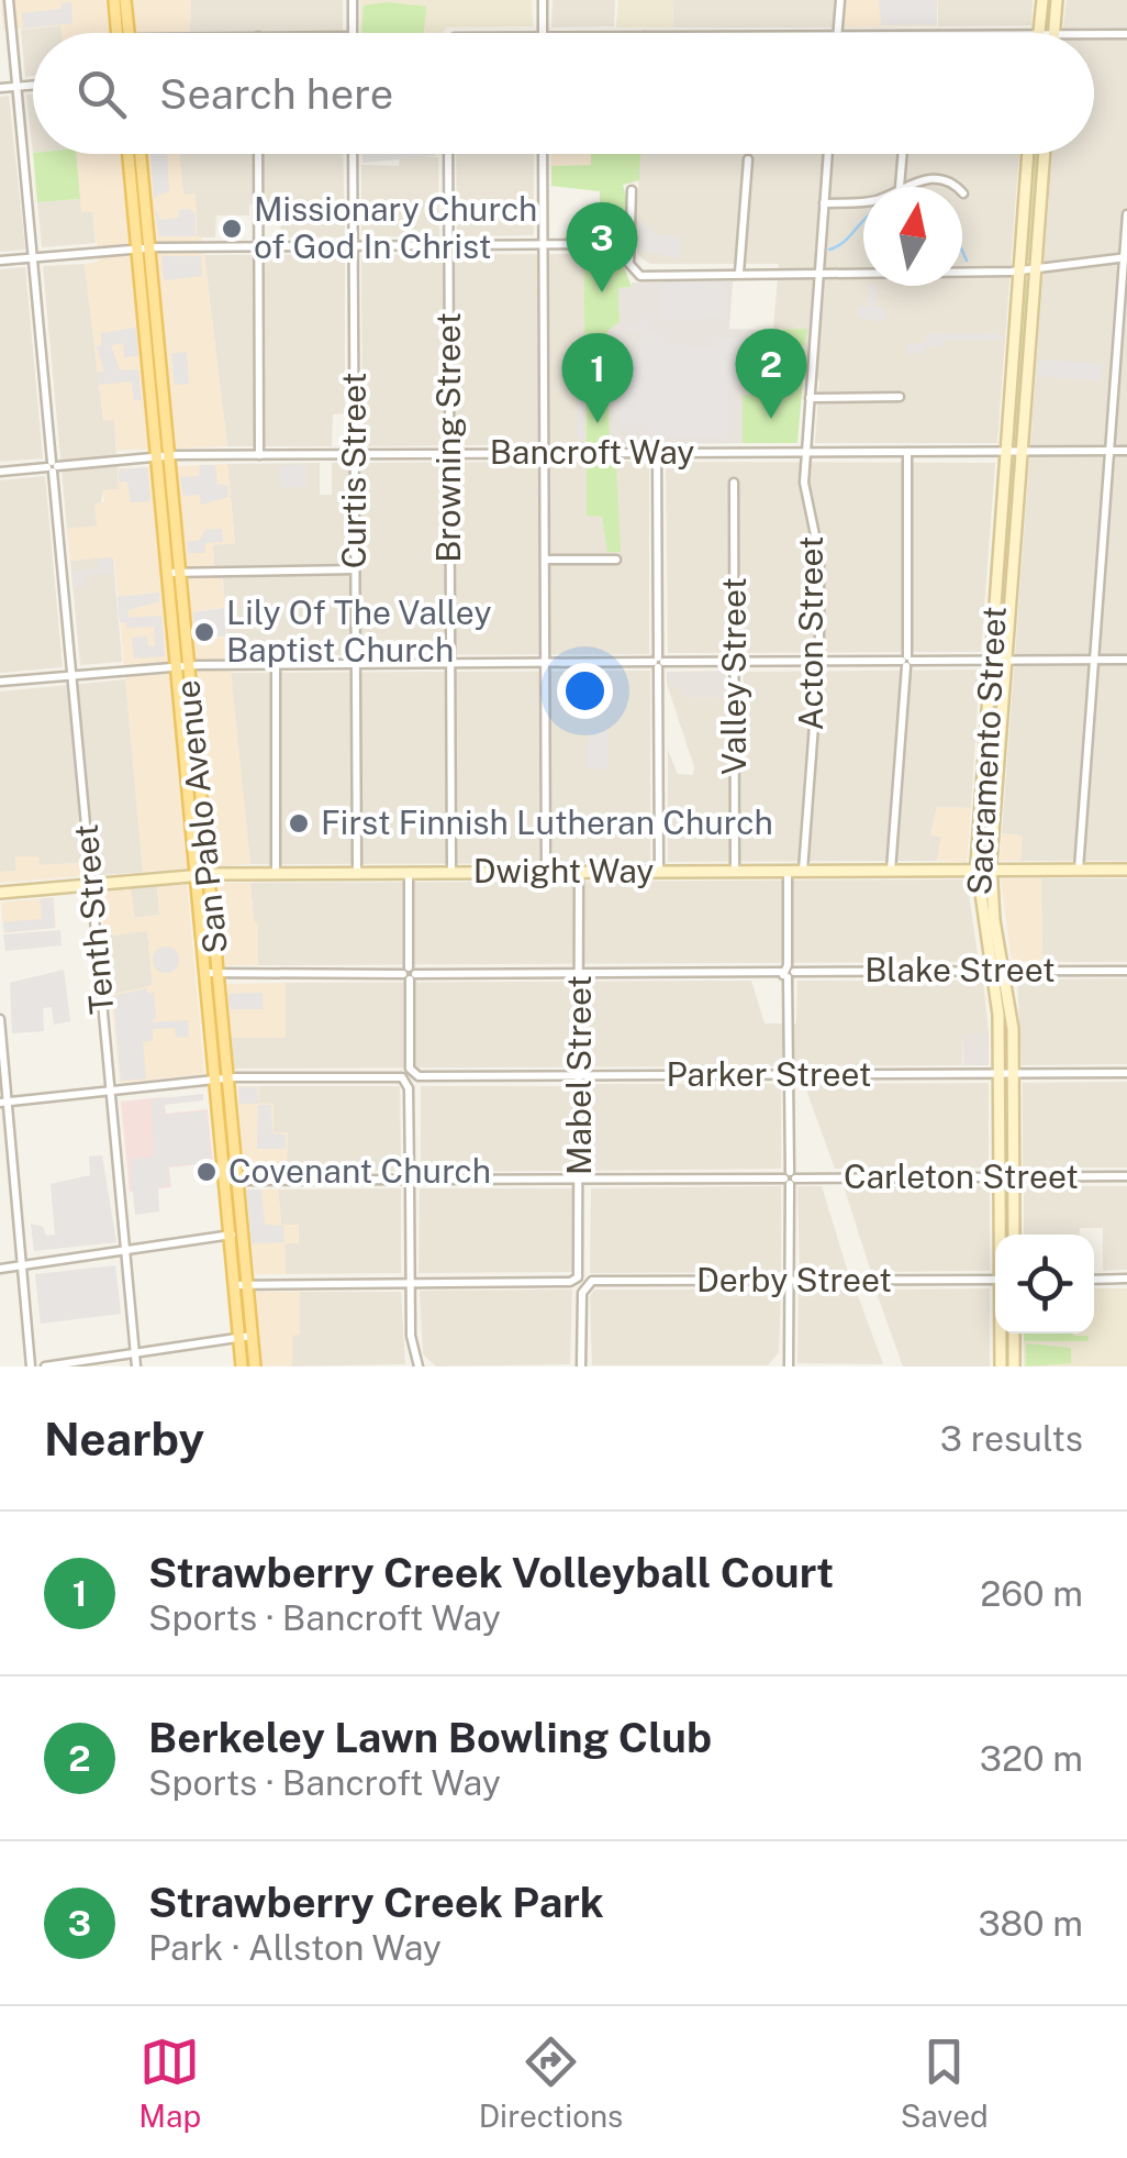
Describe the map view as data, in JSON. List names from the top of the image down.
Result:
{
  "streets": {
    "main road": ["San Pablo Avenue"],
    "street": [
      "Browning Street",
      "Bancroft Way",
      "Curtis Street",
      "Acton Street",
      "Valley Street",
      "Sacramento Street",
      "Dwight Way",
      "Tenth Street",
      "Blake Street",
      "Mabel Street",
      "Parker Street",
      "Carleton Street",
      "Derby Street"
    ]
  },
  "crossings": [
    ["Browning Street", "Bancroft Way"],
    ["Browning Street", "Dwight Way"],
    ["Bancroft Way", "Curtis Street"],
    ["Bancroft Way", "Acton Street"],
    ["Bancroft Way", "Sacramento Street"],
    ["Bancroft Way", "San Pablo Avenue"],
    ["Bancroft Way", "Tenth Street"],
    ["Curtis Street", "Dwight Way"],
    ["Acton Street", "Dwight Way"],
    ["Valley Street", "Dwight Way"],
    ["Sacramento Street", "Dwight Way"],
    ["Sacramento Street", "Blake Street"],
    ["Sacramento Street", "Parker Street"],
    ["Sacramento Street", "Carleton Street"],
    ["San Pablo Avenue", "Dwight Way"],
    ["San Pablo Avenue", "Blake Street"],
    ["San Pablo Avenue", "Parker Street"],
    ["San Pablo Avenue", "Carleton Street"],
    ["San Pablo Avenue", "Derby Street"],
    ["Dwight Way", "Tenth Street"],
    ["Dwight Way", "Mabel Street"],
    ["Tenth Street", "Parker Street"],
    ["Blake Street", "Mabel Street"],
    ["Mabel Street", "Parker Street"],
    ["Mabel Street", "Carleton Street"],
    ["Mabel Street", "Derby Street"]
  ],
  "places": [
    "Missionary Church of God In Christ",
    "Lily Of The Valley Baptist Church",
    "First Finnish Lutheran Church",
    "Covenant Church"
  ],
  "north": "top",
  "page": {
    "search": "Search here",
    "pins": ["3", "2", "1"],
    "heading": ["Nearby", "3 results"],
    "list": [
      {
        "mark": "1",
        "name": "Strawberry Creek Volleyball Court",
        "note": "Sports · Bancroft Way",
        "value": "260 m"
      },
      {
        "mark": "2",
        "name": "Berkeley Lawn Bowling Club",
        "note": "Sports · Bancroft Way",
        "value": "320 m"
      },
      {
        "mark": "3",
        "name": "Strawberry Creek Park",
        "note": "Park · Allston Way",
        "value": "380 m"
      }
    ],
    "nav": ["Map", "Directions", "Saved"]
  }
}
